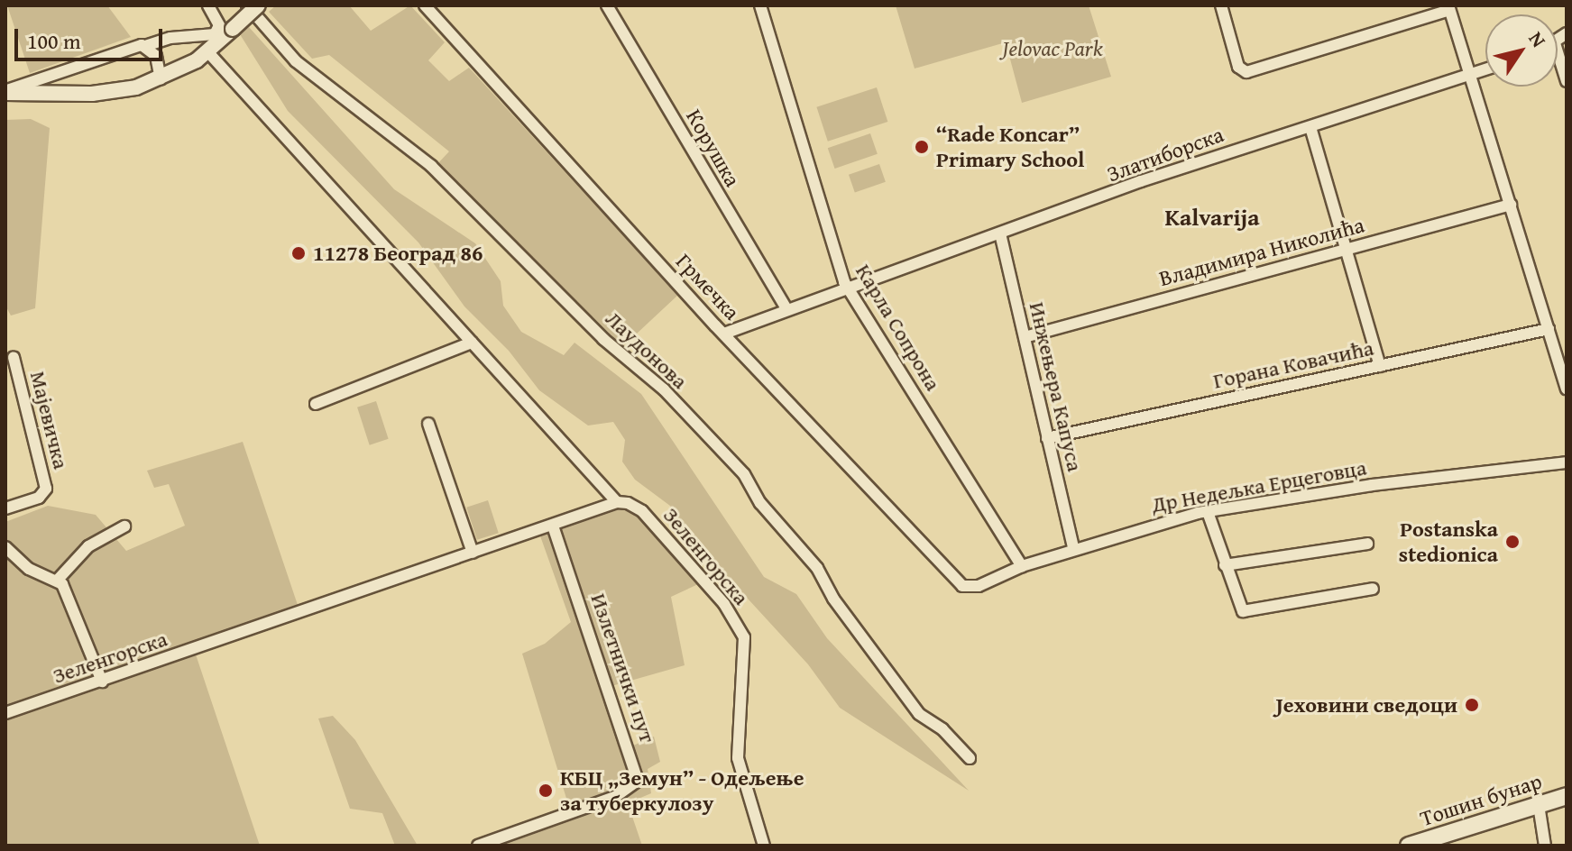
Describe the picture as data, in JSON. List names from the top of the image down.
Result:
{
  "streets": {
    "main road": ["Тошин бунар"],
    "street": [
      "Корушка",
      "Златиборска",
      "Владимира Николића",
      "Грмечка",
      "Карла Сопрона",
      "Лаудонова",
      "Горана Ковачића",
      "Инжењера Капуса",
      "Мајевичка",
      "Др Недељка Ерцеговца",
      "Зеленгорска",
      "Излетнички пут"
    ]
  },
  "crossings": [
    ["Корушка", "Златиборска"],
    ["Златиборска", "Грмечка"],
    ["Златиборска", "Карла Сопрона"],
    ["Златиборска", "Инжењера Капуса"],
    ["Владимира Николића", "Инжењера Капуса"],
    ["Грмечка", "Др Недељка Ерцеговца"],
    ["Карла Сопрона", "Др Недељка Ерцеговца"],
    ["Горана Ковачића", "Инжењера Капуса"],
    ["Инжењера Капуса", "Др Недељка Ерцеговца"],
    ["Зеленгорска", "Излетнички пут"]
  ],
  "districts": ["Kalvarija"],
  "parks": ["Jelovac Park"],
  "places": [
    "“Rade Koncar” Primary School",
    "11278 Београд 86",
    "Postanska stedionica",
    "Јеховини сведоци",
    "КБЦ „Земун” - Одељење за туберкулозу"
  ],
  "scale_bar": "100 m",
  "north": "top right"
}
